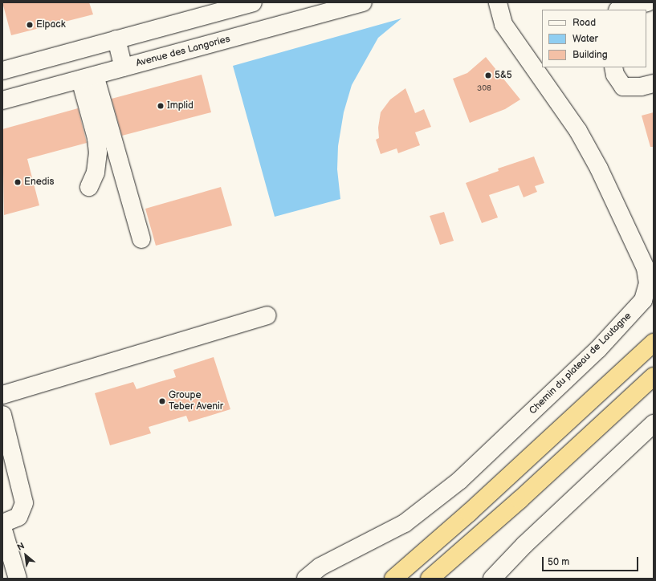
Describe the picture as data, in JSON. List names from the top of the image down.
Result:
{
  "streets": {
    "street": ["Avenue des Langories", "Chemin du plateau de Lautagne"]
  },
  "places": [
    "Elpack",
    "5&5",
    "Implid",
    "Enedis",
    "Groupe Teber Avenir"
  ],
  "house_numbers": ["308"],
  "legend": ["Road", "Water", "Building"],
  "scale_bar": "50 m",
  "north": "top left"
}
